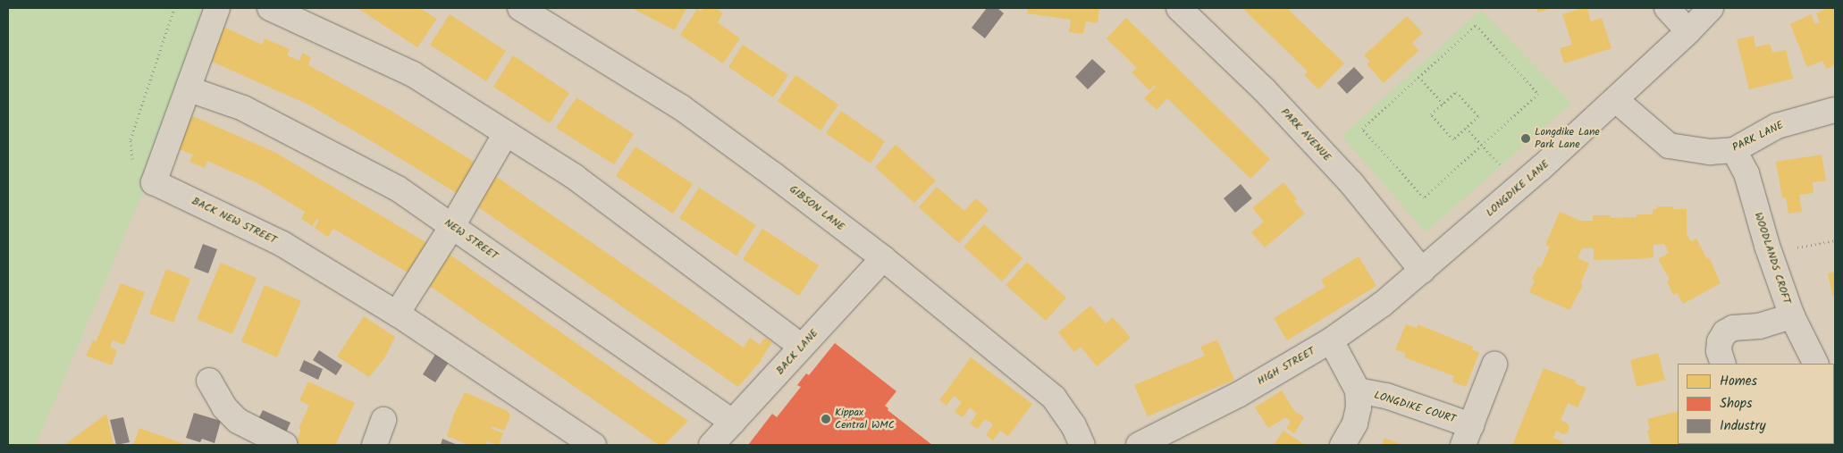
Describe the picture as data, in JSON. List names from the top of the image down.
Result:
{
  "streets": {
    "street": [
      "PARK AVENUE",
      "PARK LANE",
      "LONGDIKE LANE",
      "GIBSON LANE",
      "BACK NEW STREET",
      "NEW STREET",
      "WOODLANDS CROFT",
      "BACK LANE",
      "HIGH STREET",
      "LONGDIKE COURT"
    ]
  },
  "crossings": [
    ["PARK AVENUE", "LONGDIKE LANE"],
    ["PARK AVENUE", "HIGH STREET"],
    ["PARK LANE", "LONGDIKE LANE"],
    ["PARK LANE", "WOODLANDS CROFT"],
    ["LONGDIKE LANE", "HIGH STREET"],
    ["GIBSON LANE", "BACK LANE"],
    ["NEW STREET", "BACK LANE"]
  ],
  "places": ["Longdike Lane Park Lane", "Kippax Central WMC"],
  "legend": ["Homes", "Shops", "Industry"]
}
